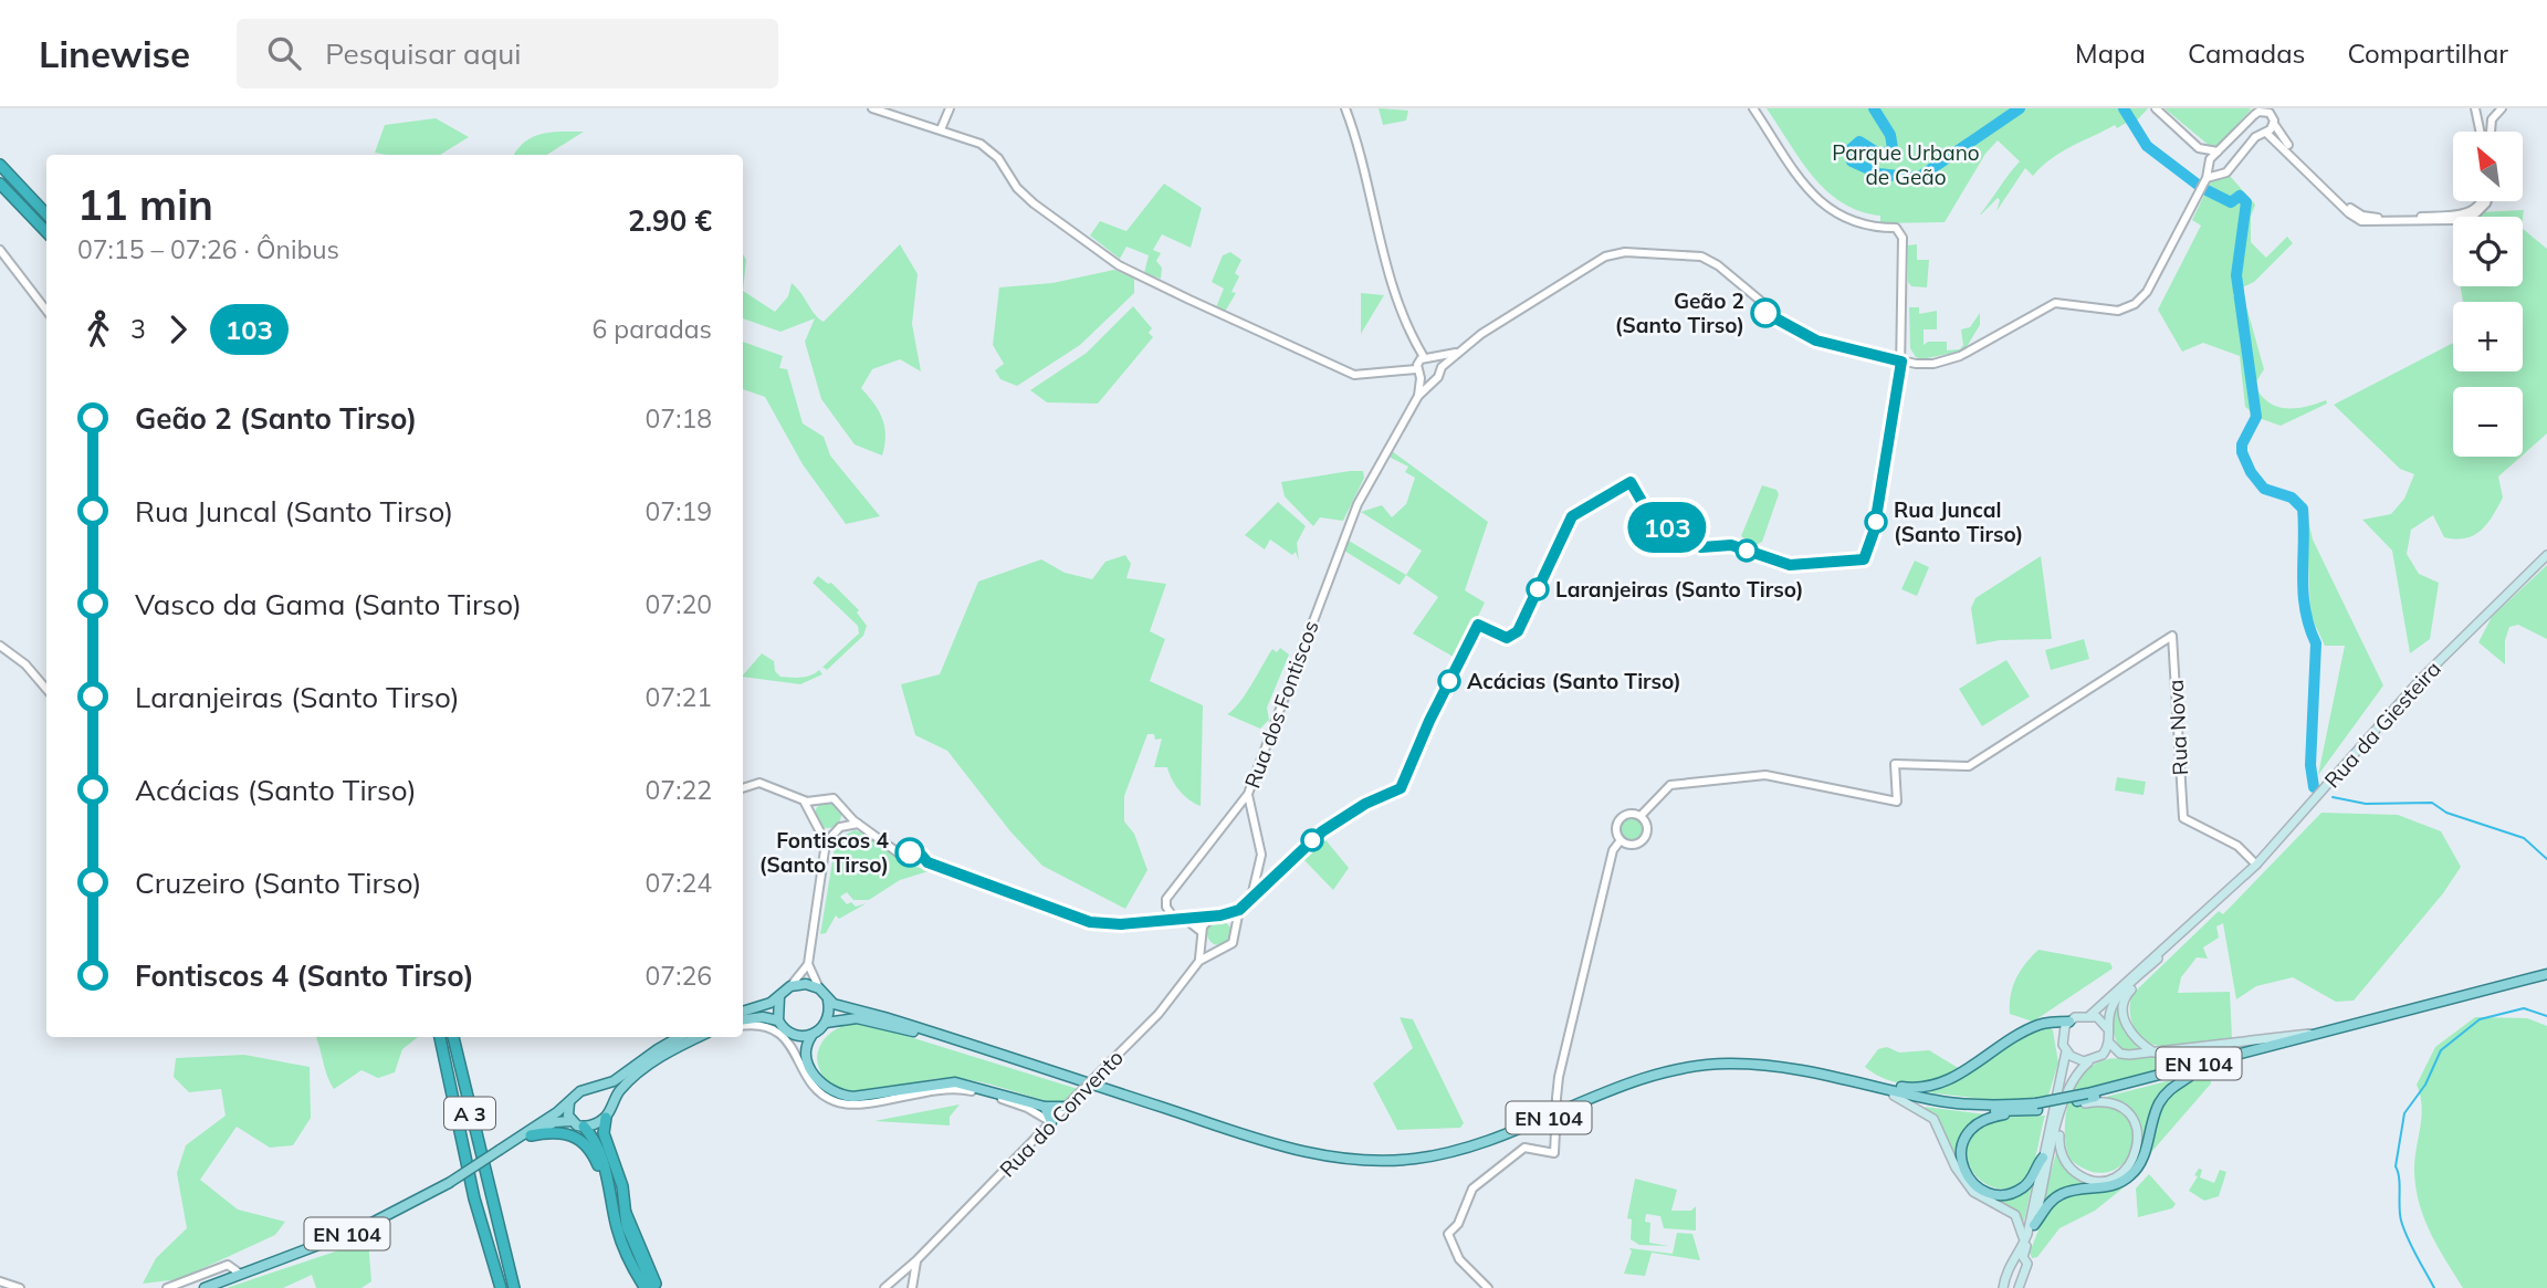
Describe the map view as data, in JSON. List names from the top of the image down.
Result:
{
  "streets": {
    "highway": ["A 3"],
    "main road": ["Rua da Giesteira", "EN 104"],
    "street": ["Rua dos Fontiscos", "Rua Nova", "Rua do Convento"]
  },
  "crossings": [
    ["Rua da Giesteira", "Rua Nova"]
  ],
  "parks": ["Parque Urbano de Geão"],
  "places": [
    "Geão 2 (Santo Tirso)",
    "Rua Juncal (Santo Tirso)",
    "Laranjeiras (Santo Tirso)",
    "Acácias (Santo Tirso)",
    "Fontiscos 4 (Santo Tirso)"
  ],
  "lines": ["bus line 103"],
  "north": "top left",
  "page": {
    "header": "Linewise",
    "search": "Pesquisar aqui",
    "nav": ["Mapa", "Camadas", "Compartilhar"],
    "on_map": "103",
    "map_buttons": ["+", "−"],
    "heading": ["11 min", "07:15 – 07:26 · Ônibus", "2.90 €"],
    "legs": ["3", "103", "6 paradas"],
    "list": [
      {
        "name": "Geão 2 (Santo Tirso)",
        "value": "07:18"
      },
      {
        "name": "Rua Juncal (Santo Tirso)",
        "value": "07:19"
      },
      {
        "name": "Vasco da Gama (Santo Tirso)",
        "value": "07:20"
      },
      {
        "name": "Laranjeiras (Santo Tirso)",
        "value": "07:21"
      },
      {
        "name": "Acácias (Santo Tirso)",
        "value": "07:22"
      },
      {
        "name": "Cruzeiro (Santo Tirso)",
        "value": "07:24"
      },
      {
        "name": "Fontiscos 4 (Santo Tirso)",
        "value": "07:26"
      }
    ]
  }
}
